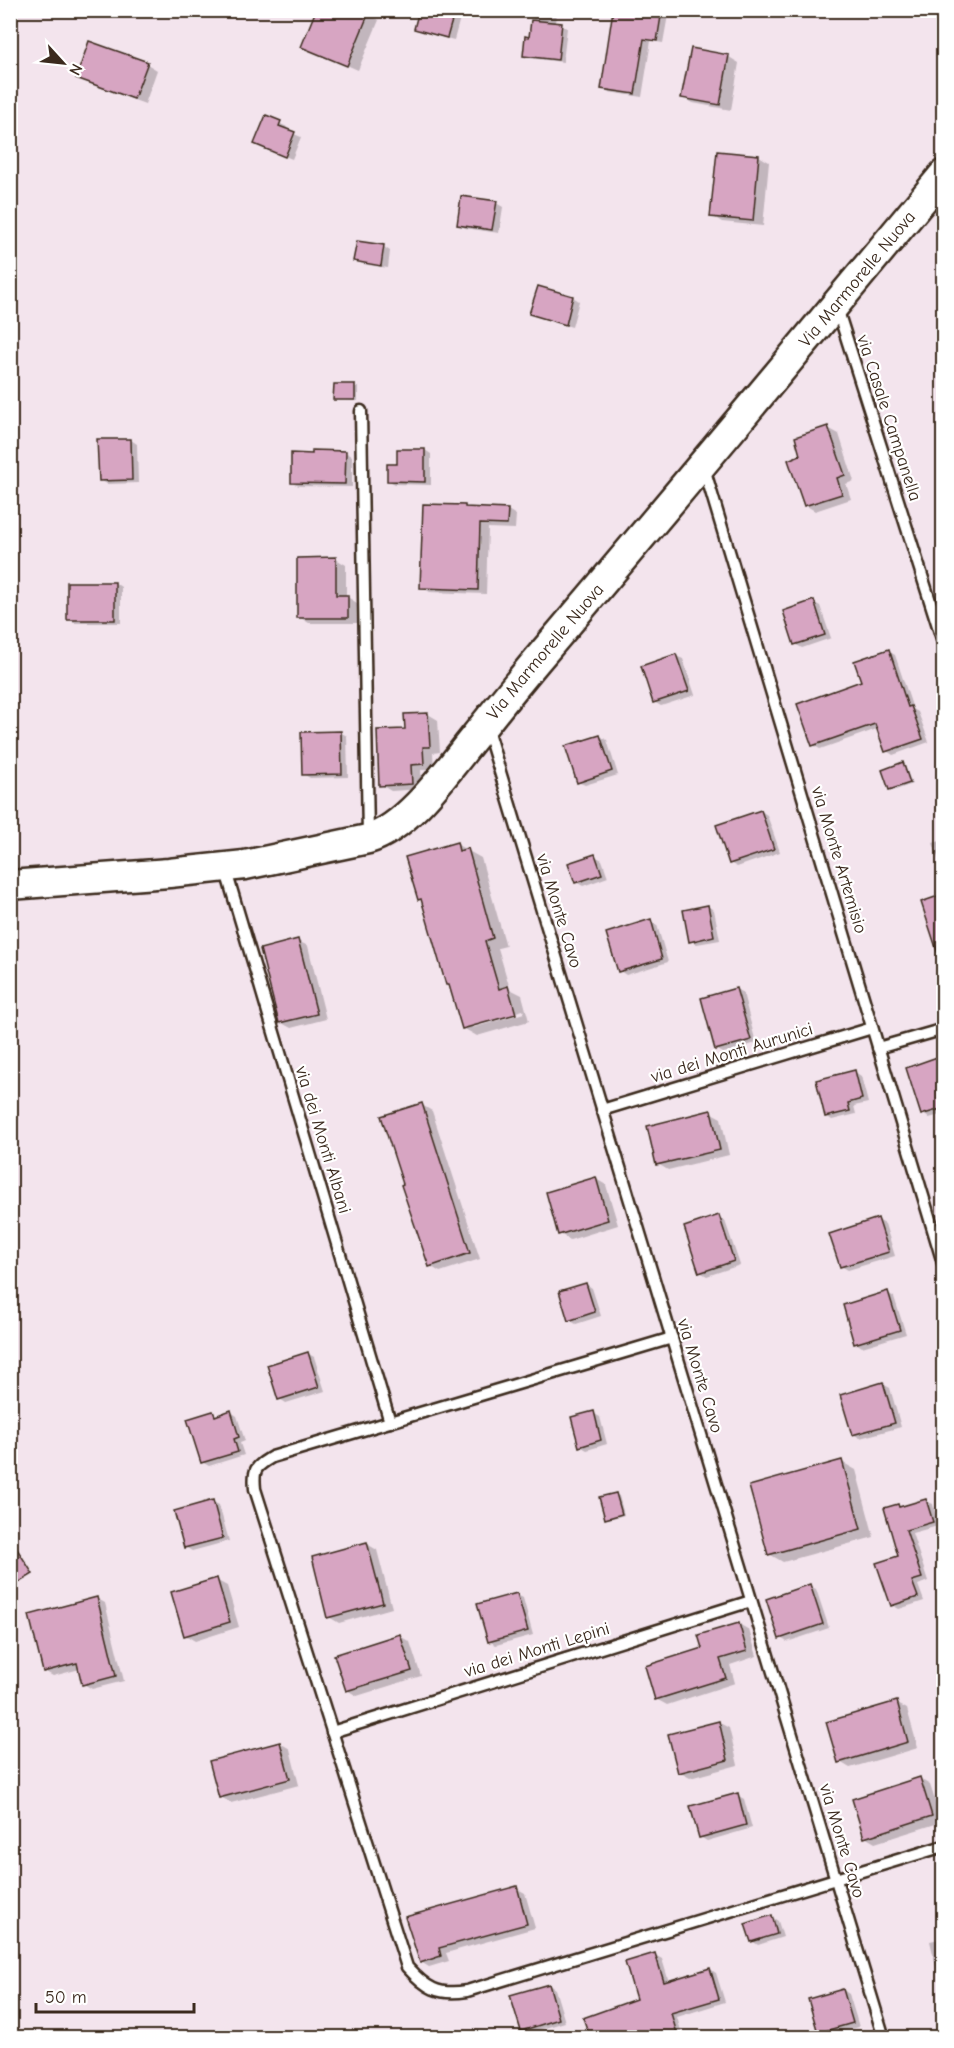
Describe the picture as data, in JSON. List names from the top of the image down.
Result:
{
  "streets": {
    "street": ["Via Marmorelle Nuova"],
    "lane": [
      "via Casale Campanella",
      "via Monte Artemisio",
      "via Monte Cavo",
      "via dei Monti Aurunici",
      "via dei Monti Albani",
      "via dei Monti Lepini"
    ]
  },
  "crossings": [
    ["Via Marmorelle Nuova", "via Casale Campanella"],
    ["Via Marmorelle Nuova", "via Monte Artemisio"],
    ["Via Marmorelle Nuova", "via Monte Cavo"],
    ["Via Marmorelle Nuova", "via dei Monti Albani"],
    ["via Monte Artemisio", "via dei Monti Aurunici"],
    ["via Monte Cavo", "via dei Monti Aurunici"],
    ["via Monte Cavo", "via dei Monti Lepini"]
  ],
  "scale_bar": "50 m",
  "north": "bottom right"
}
